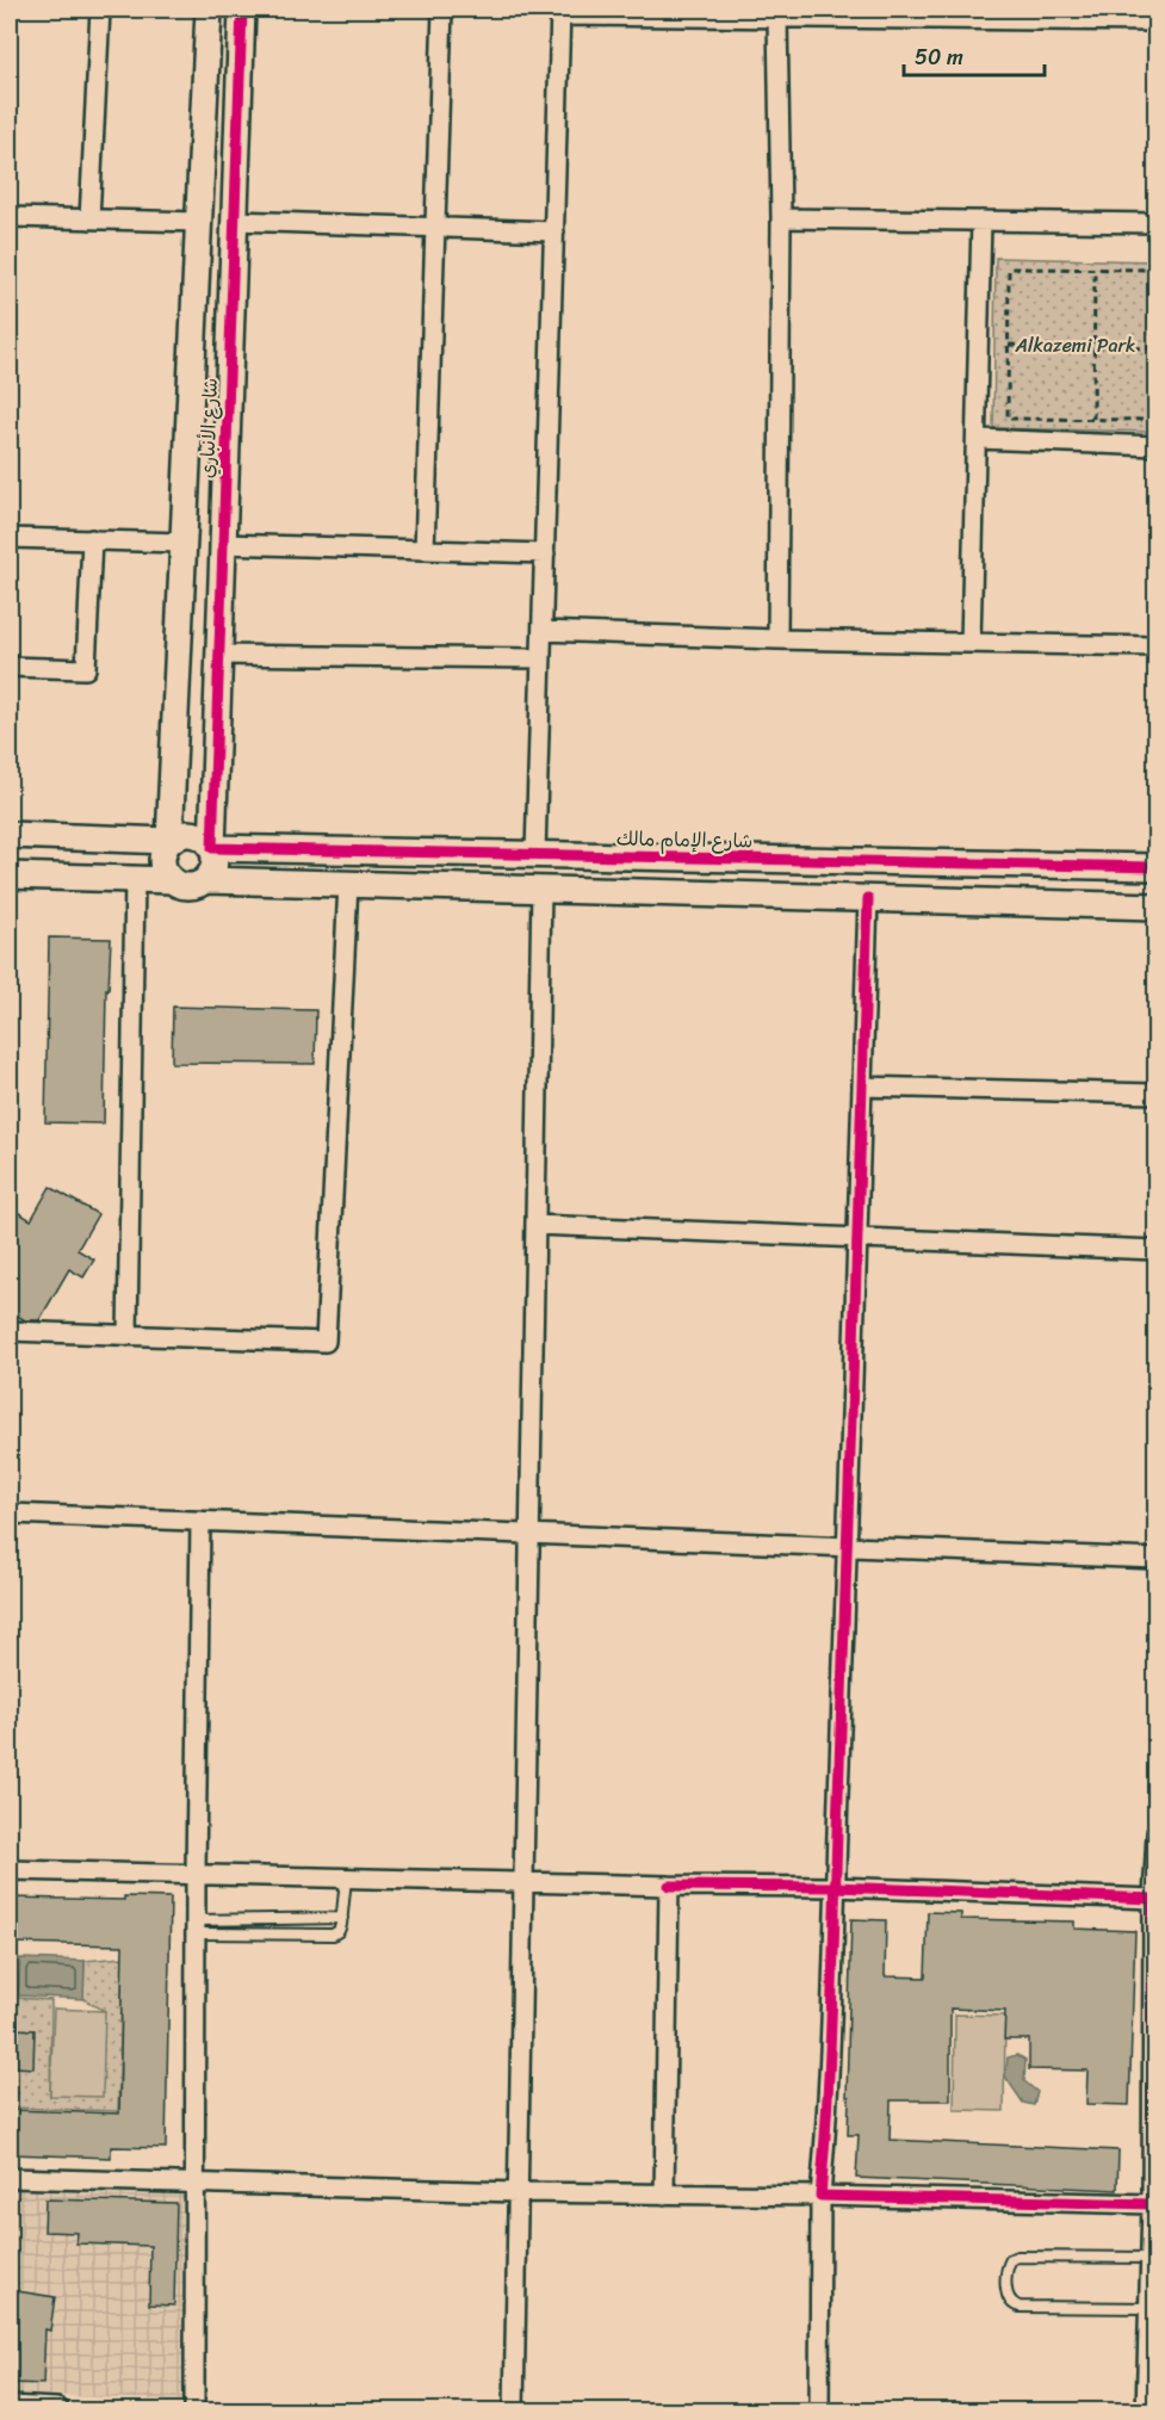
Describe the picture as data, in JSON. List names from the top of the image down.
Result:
{
  "streets": {
    "street": ["شارع الأنباري", "شارع الإمام مالك"]
  },
  "crossings": [
    ["شارع الأنباري", "شارع الإمام مالك"]
  ],
  "parks": ["Alkazemi Park"],
  "scale_bar": "50 m"
}
